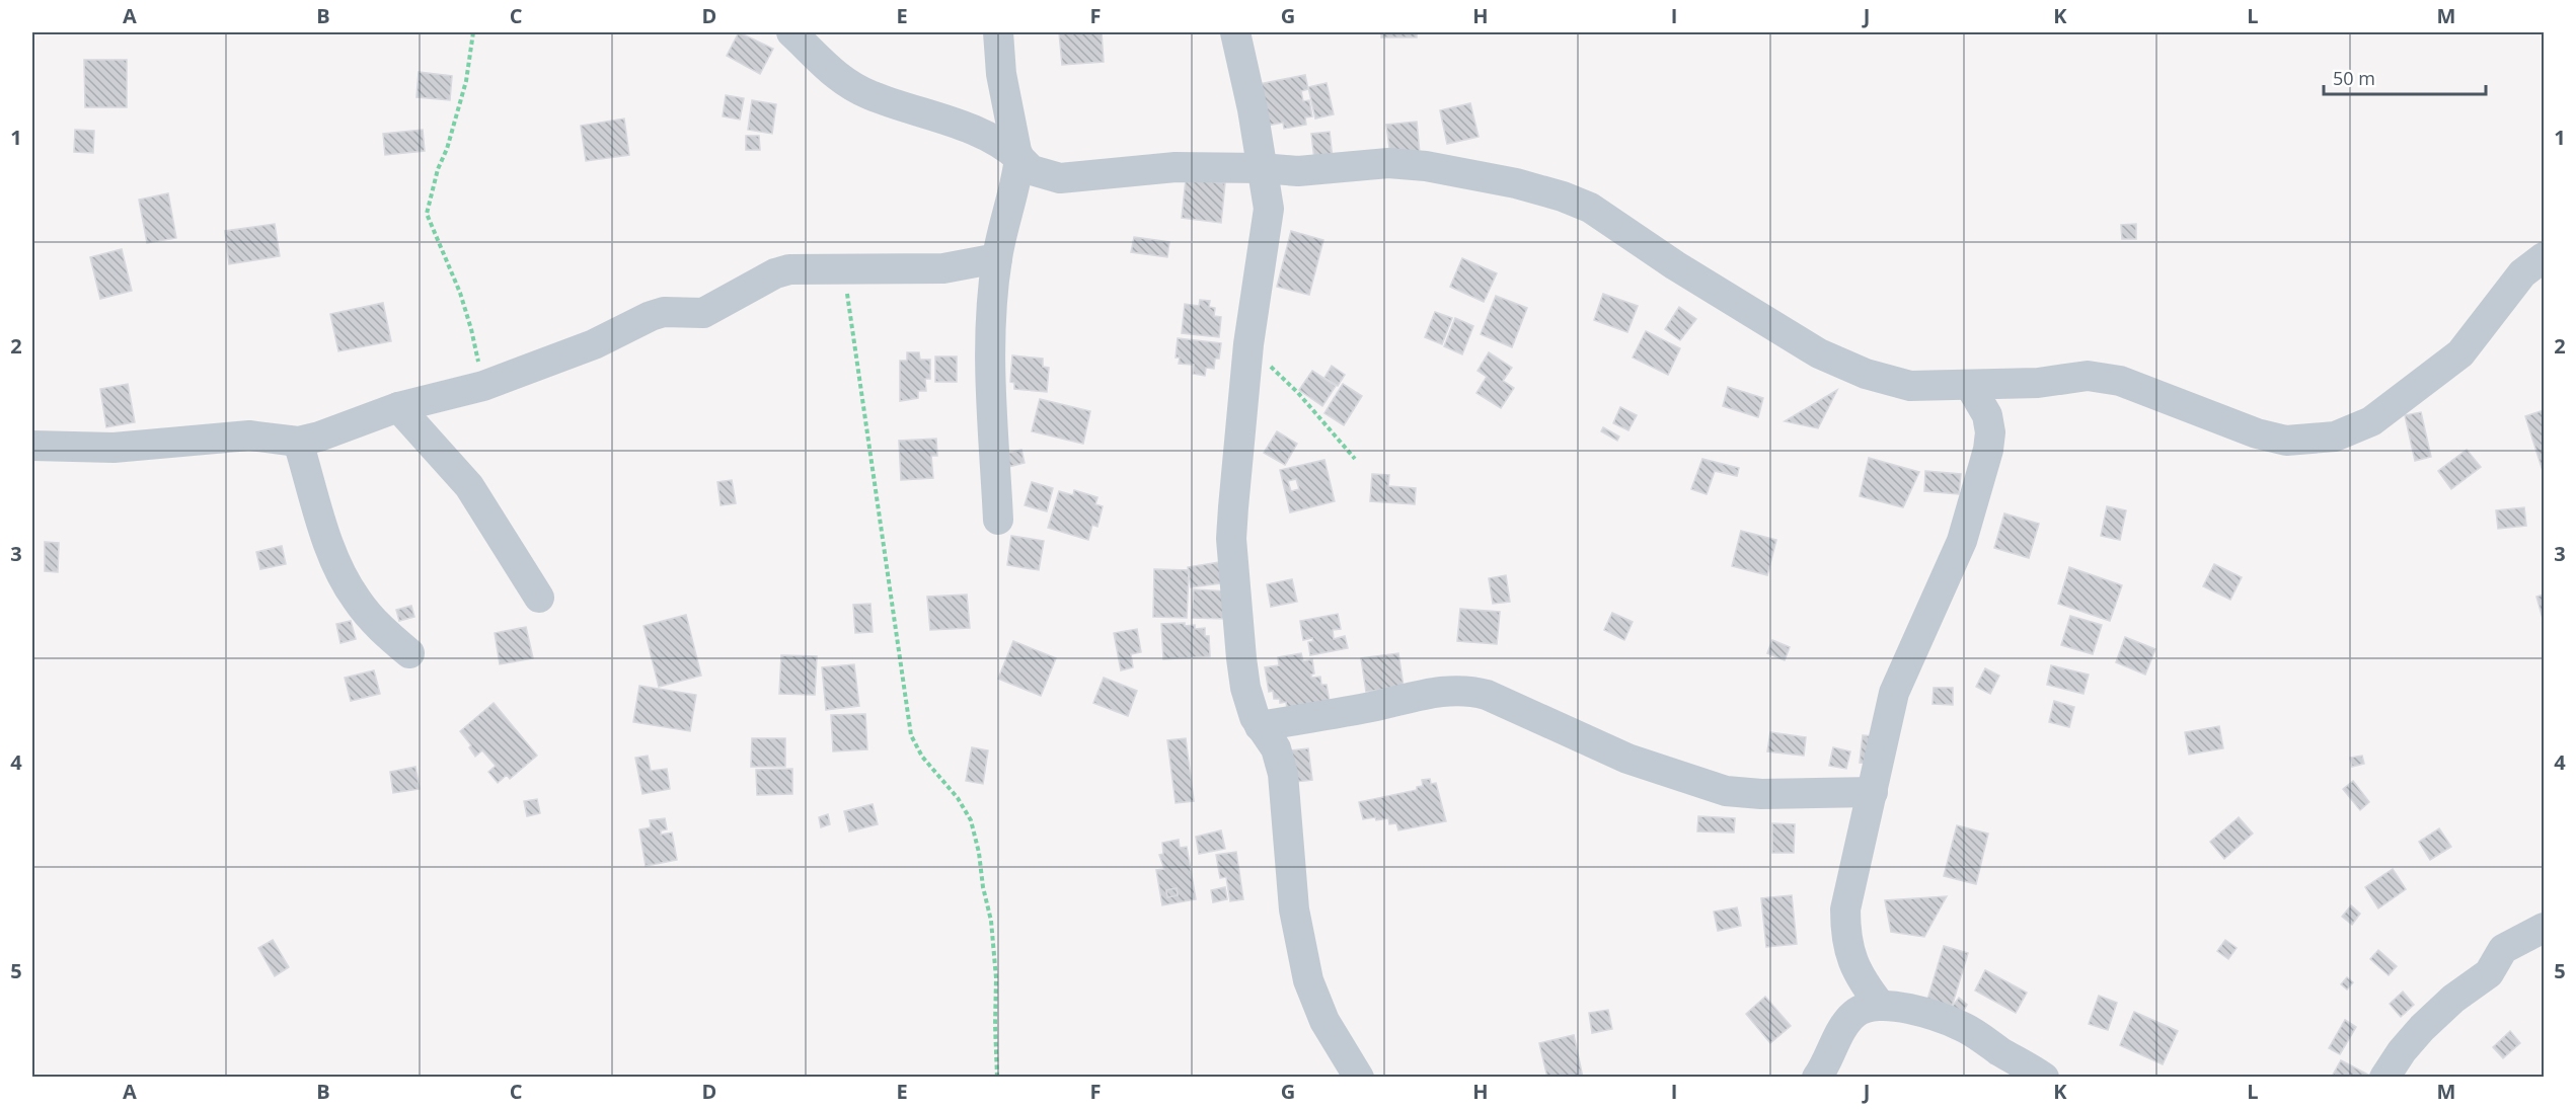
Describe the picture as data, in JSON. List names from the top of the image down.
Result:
{
  "scale_bar": "50 m",
  "grid": {
    "columns": [
      "A",
      "B",
      "C",
      "D",
      "E",
      "F",
      "G",
      "H",
      "I",
      "J",
      "K",
      "L",
      "M"
    ],
    "rows": [
      "1",
      "2",
      "3",
      "4",
      "5"
    ]
  }
}
